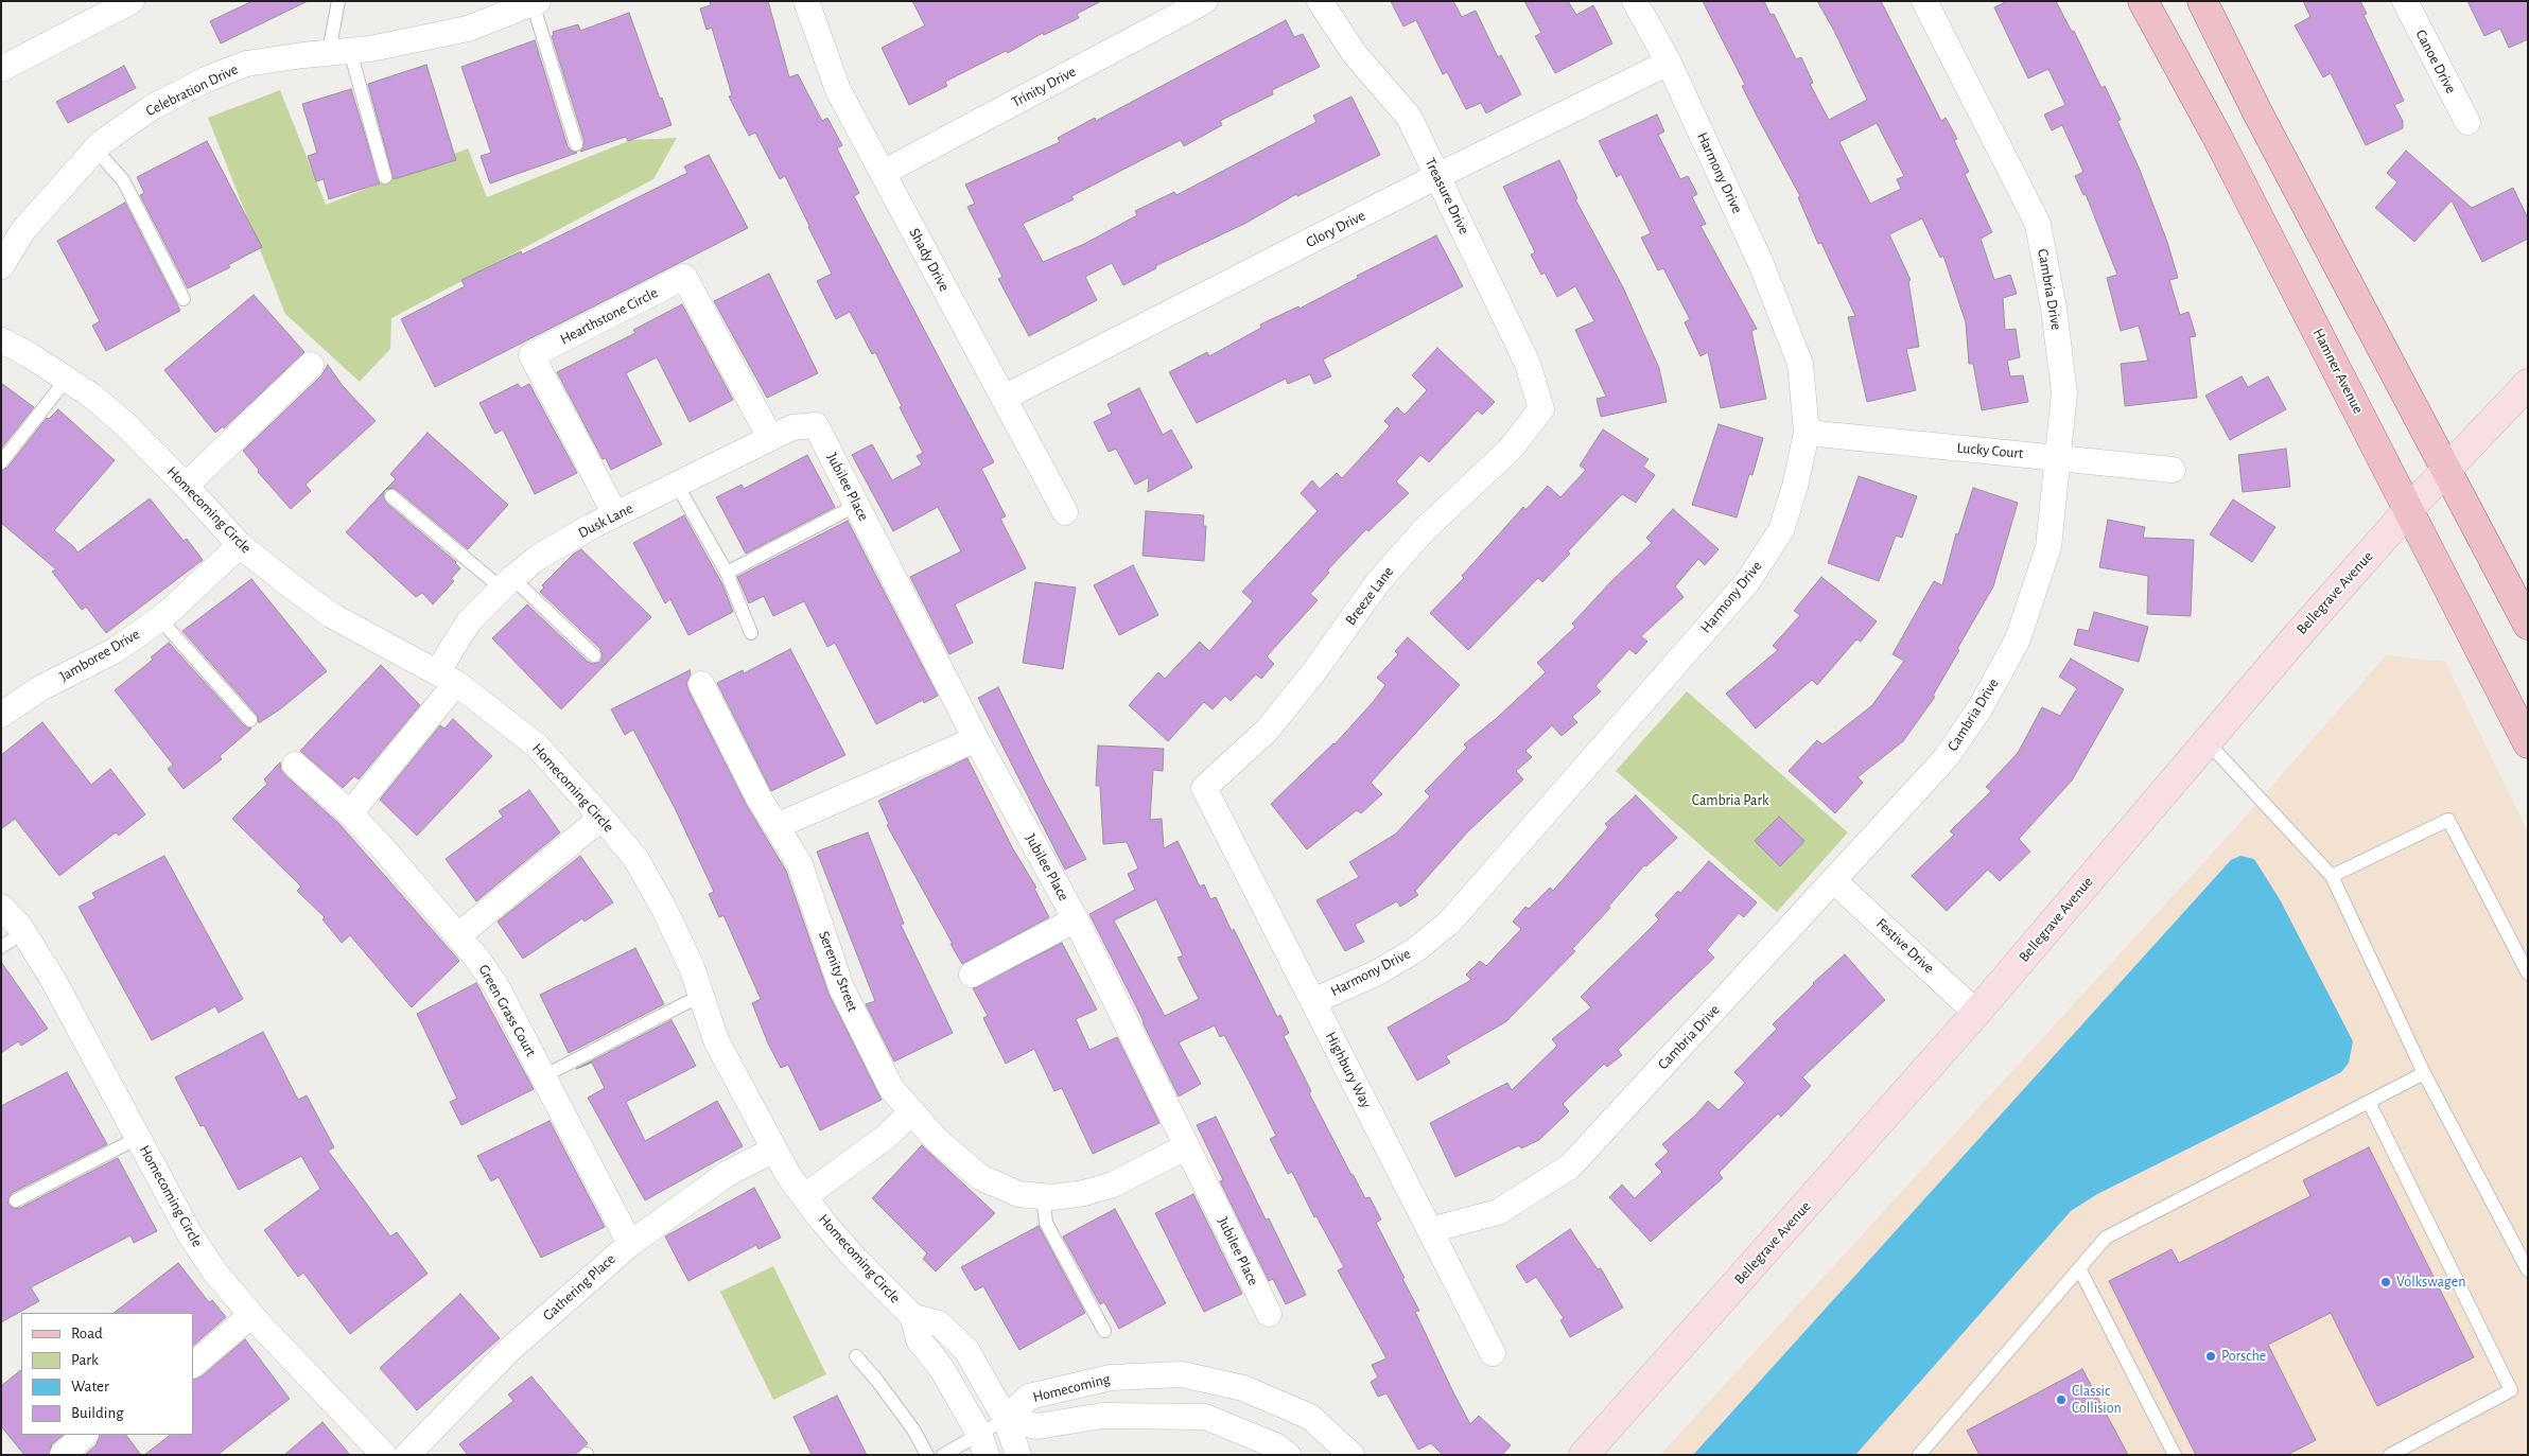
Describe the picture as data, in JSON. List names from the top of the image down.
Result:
{
  "streets": {
    "main road": ["Hamner Avenue", "Bellegrave Avenue"],
    "street": [
      "Canoe Drive",
      "Trinity Drive",
      "Celebration Drive",
      "Harmony Drive",
      "Treasure Drive",
      "Glory Drive",
      "Shady Drive",
      "Cambria Drive",
      "Hearthstone Circle",
      "Lucky Court",
      "Jubilee Place",
      "Homecoming Circle",
      "Dusk Lane",
      "Breeze Lane",
      "Jamboree Drive",
      "Festive Drive",
      "Serenity Street",
      "Green Grass Court",
      "Highbury Way",
      "Gathering Place",
      "Homecoming"
    ]
  },
  "crossings": [
    ["Trinity Drive", "Shady Drive"],
    ["Harmony Drive", "Glory Drive"],
    ["Harmony Drive", "Lucky Court"],
    ["Harmony Drive", "Highbury Way"],
    ["Treasure Drive", "Glory Drive"],
    ["Treasure Drive", "Breeze Lane"],
    ["Glory Drive", "Shady Drive"],
    ["Cambria Drive", "Lucky Court"],
    ["Cambria Drive", "Festive Drive"],
    ["Cambria Drive", "Highbury Way"],
    ["Hearthstone Circle", "Dusk Lane"],
    ["Hamner Avenue", "Bellegrave Avenue"],
    ["Jubilee Place", "Dusk Lane"],
    ["Jubilee Place", "Serenity Street"],
    ["Homecoming Circle", "Dusk Lane"],
    ["Homecoming Circle", "Jamboree Drive"],
    ["Homecoming Circle", "Gathering Place"],
    ["Dusk Lane", "Green Grass Court"],
    ["Bellegrave Avenue", "Festive Drive"],
    ["Breeze Lane", "Highbury Way"],
    ["Green Grass Court", "Gathering Place"]
  ],
  "parks": ["Cambria Park"],
  "places": ["Volkswagen", "Porsche", "Classic Collision"],
  "legend": [
    "Road",
    "Park",
    "Water",
    "Building"
  ]
}
